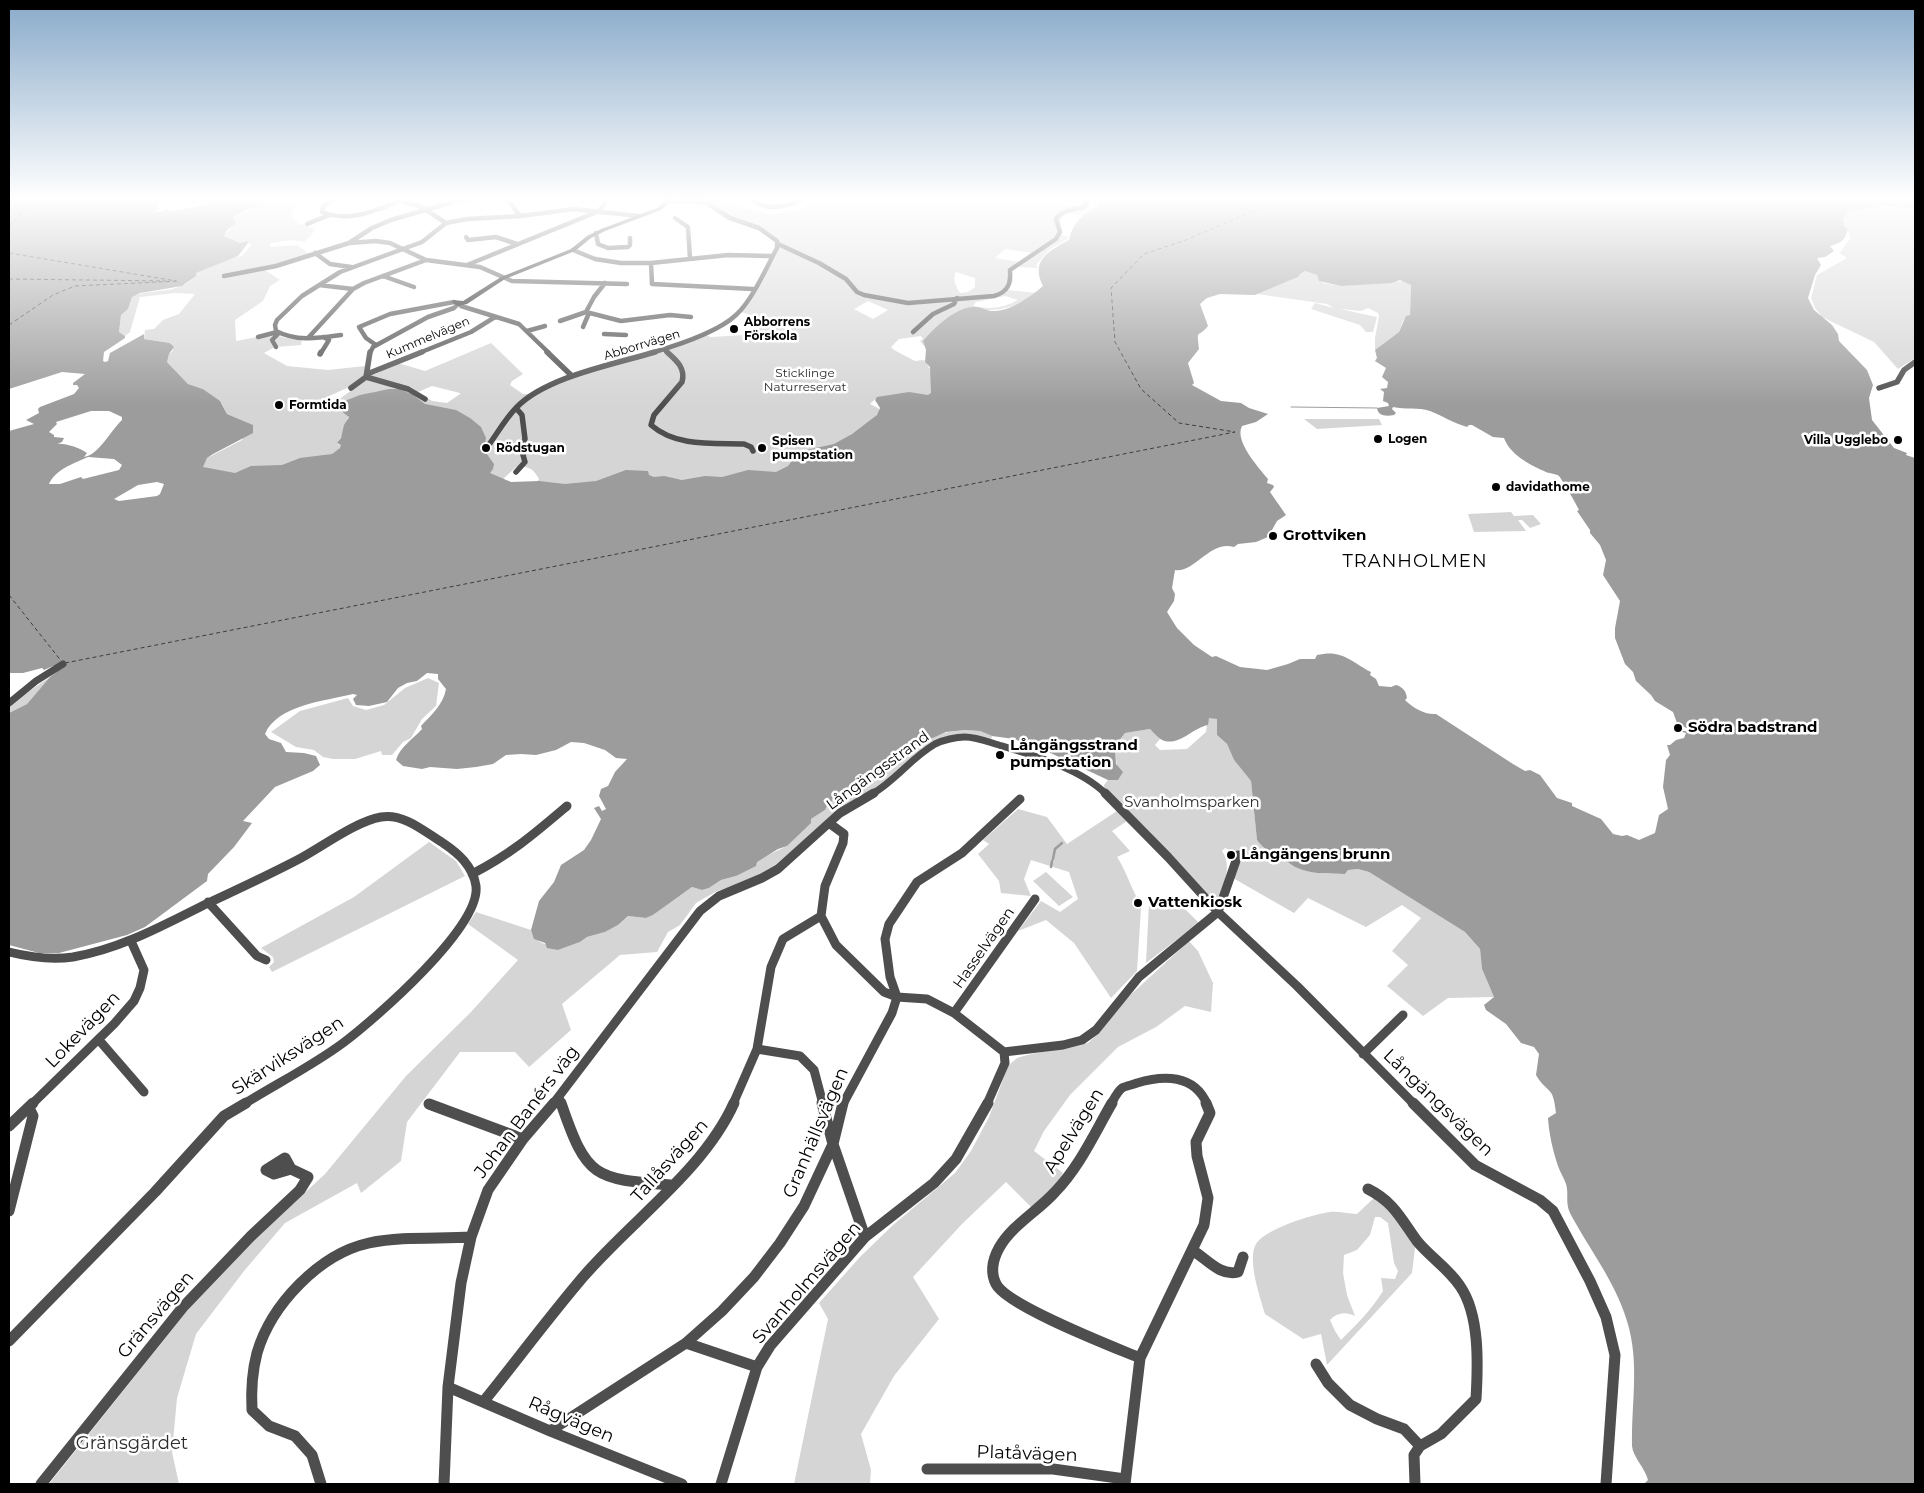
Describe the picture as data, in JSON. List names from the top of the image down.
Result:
{
  "streets": {
    "street": [
      "Kummelvägen",
      "Abborrvägen",
      "Långängsstrand",
      "Hasselvägen",
      "Lokevägen",
      "Skärviksvägen",
      "Långängsvägen",
      "Johan Banérs väg",
      "Apelvägen",
      "Granhällsvägen",
      "Tallåsvägen",
      "Svanholmsvägen",
      "Gränsvägen",
      "Rågvägen",
      "Platåvägen"
    ]
  },
  "crossings": [
    ["Långängsstrand", "Långängsvägen"],
    ["Långängsstrand", "Johan Banérs väg"],
    ["Johan Banérs väg", "Rågvägen"],
    ["Apelvägen", "Platåvägen"],
    ["Granhällsvägen", "Rågvägen"],
    ["Tallåsvägen", "Rågvägen"]
  ],
  "districts": ["TRANHOLMEN"],
  "parks": ["Sticklinge Naturreservat", "Svanholmsparken", "Gränsgärdet"],
  "places": [
    "Abborrens Förskola",
    "Formtida",
    "Logen",
    "Villa Ugglebo",
    "Rödstugan",
    "Spisen pumpstation",
    "davidathome",
    "Grottviken",
    "Södra badstrand",
    "Långängsstrand pumpstation",
    "Långängens brunn",
    "Vattenkiosk"
  ]
}
